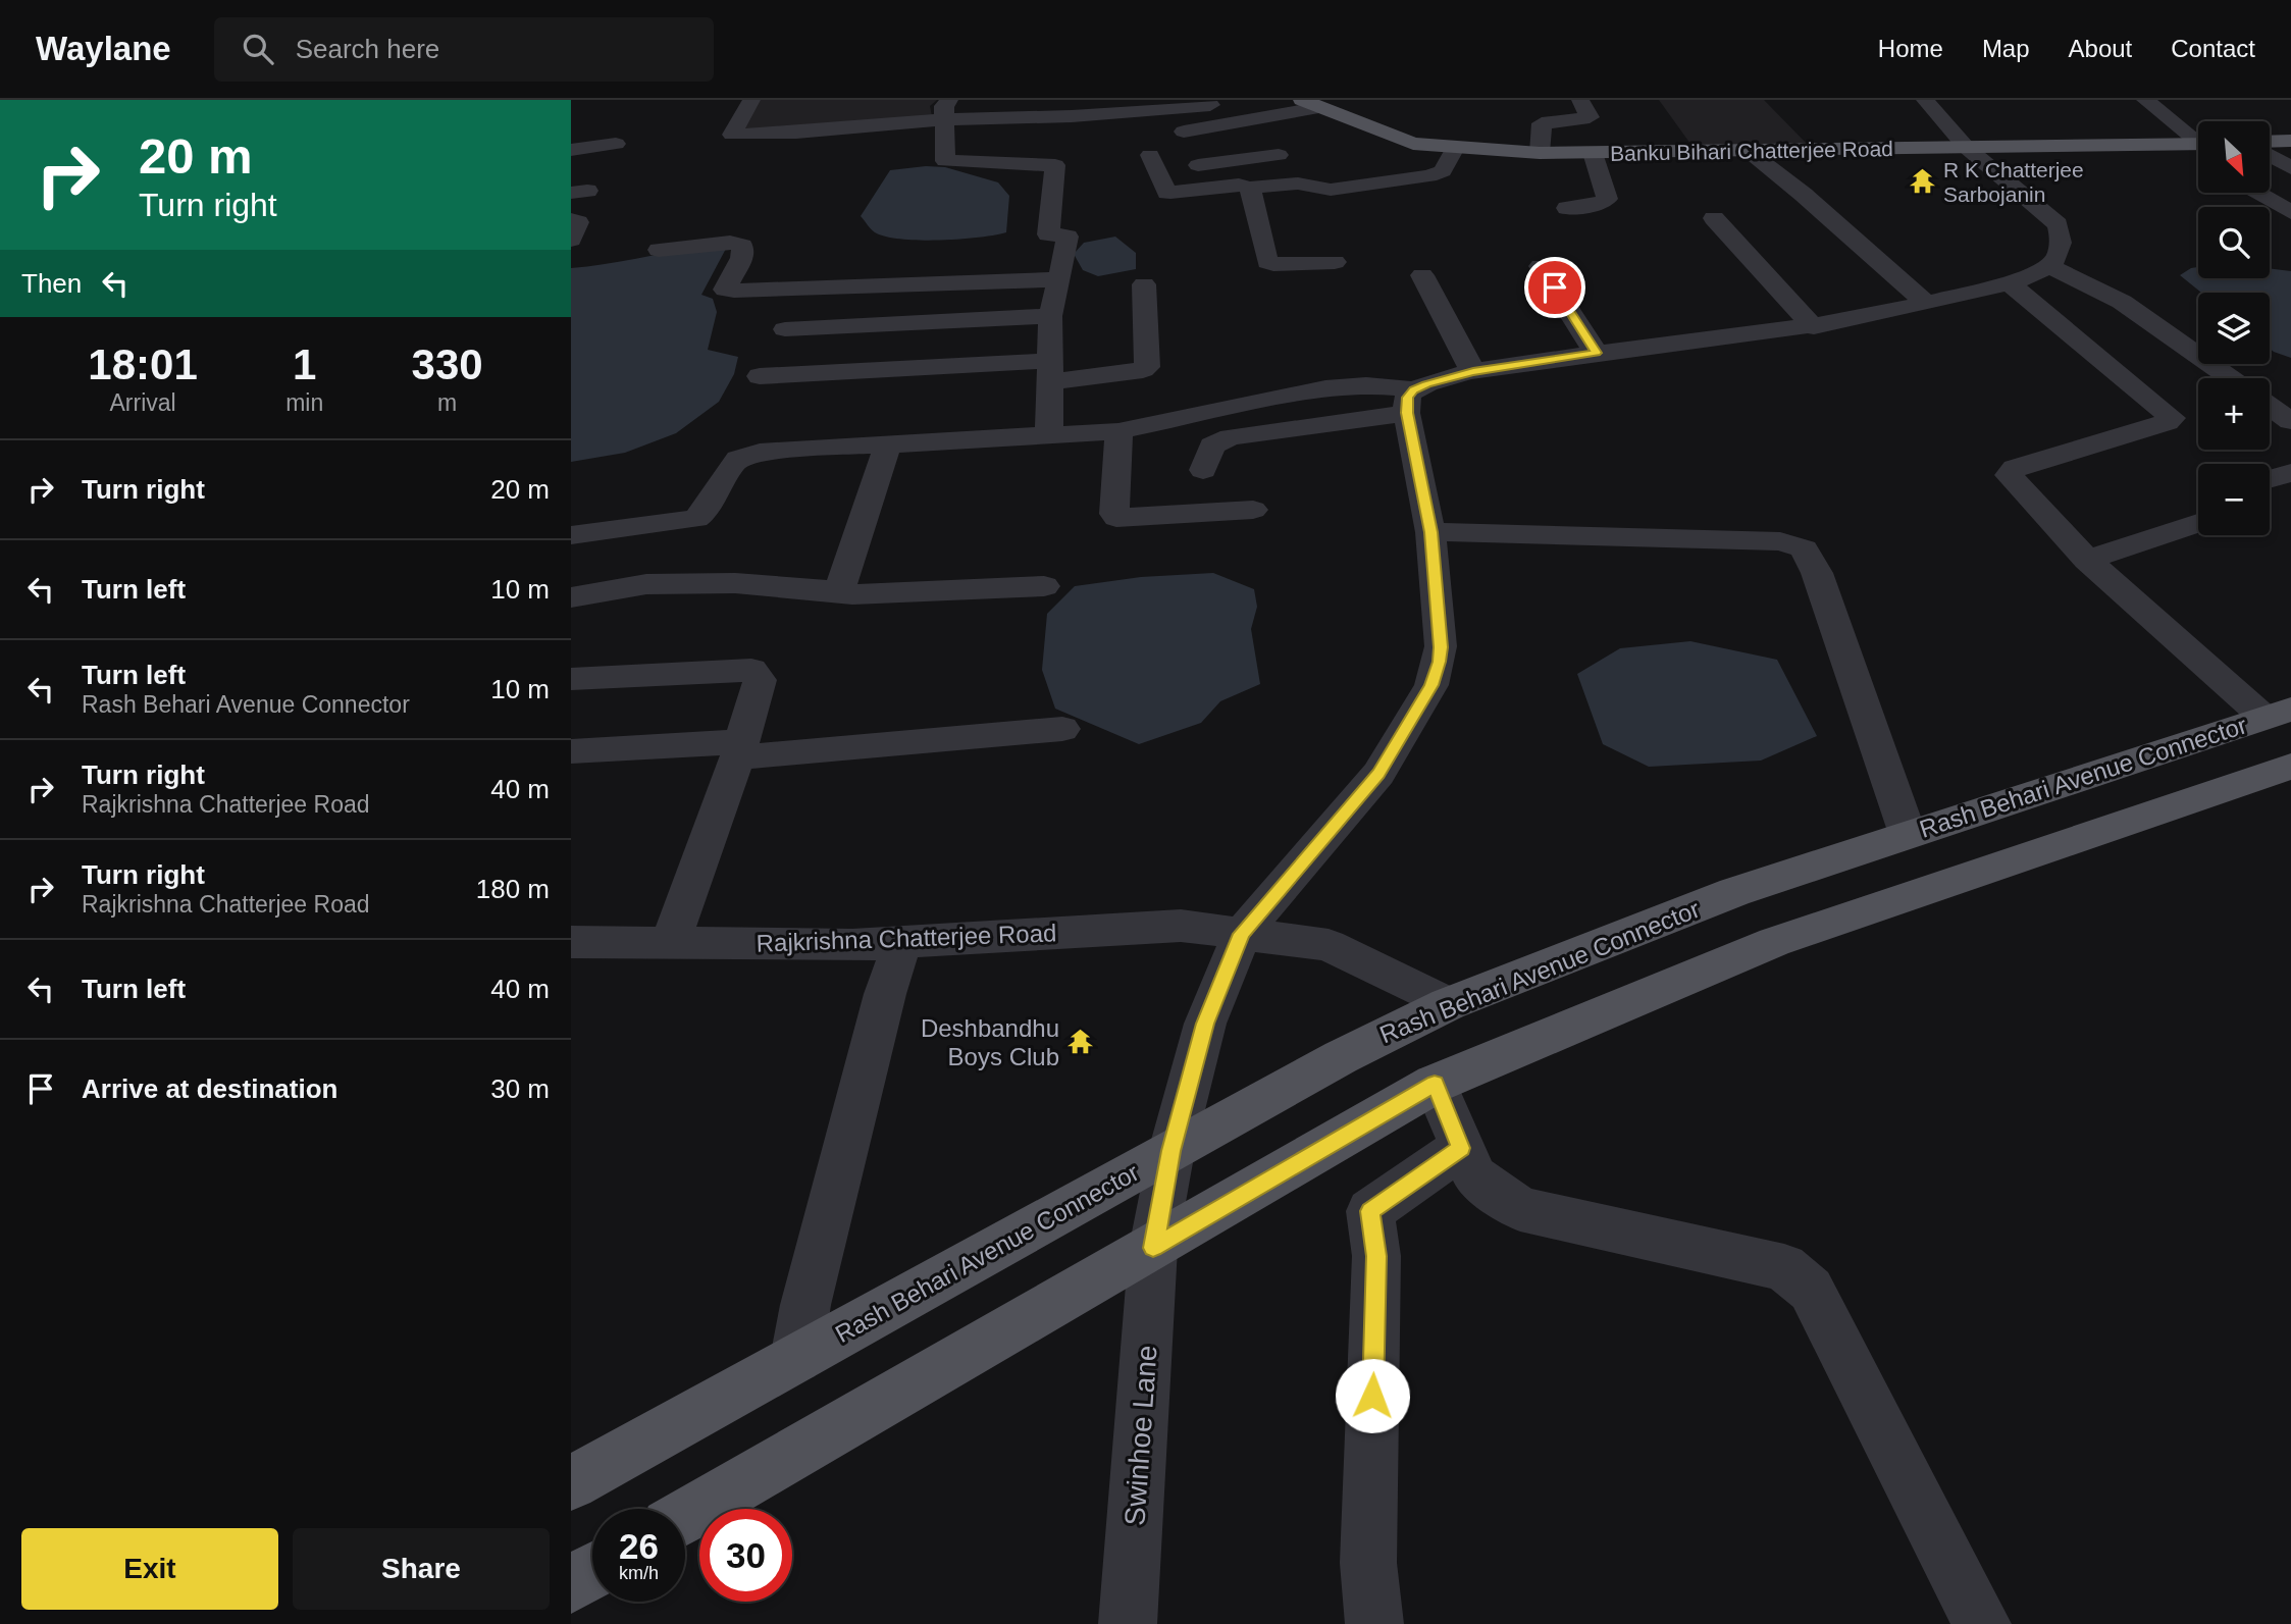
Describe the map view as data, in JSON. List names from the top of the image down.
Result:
{
  "streets": {
    "main road": ["Banku Bihari Chatterjee Road", "Rash Behari Avenue Connector"],
    "street": ["Rajkrishna Chatterjee Road", "Swinhoe Lane"]
  },
  "crossings": [
    ["Rash Behari Avenue Connector", "Rajkrishna Chatterjee Road"]
  ],
  "places": {
    "temple": ["R K Chatterjee Sarbojanin", "Deshbandhu Boys Club"]
  },
  "north": "bottom right",
  "page": {
    "header": "Waylane",
    "search": "Search here",
    "nav": [
      "Home",
      "Map",
      "About",
      "Contact"
    ],
    "turn": ["20 m", "Turn right"],
    "map_buttons": ["+", "−"],
    "then": "Then",
    "eta": [
      "18:01",
      "Arrival",
      "1",
      "min",
      "330",
      "m"
    ],
    "list": [
      {
        "name": "Turn right",
        "value": "20 m"
      },
      {
        "name": "Turn left",
        "value": "10 m"
      },
      {
        "name": "Turn left",
        "note": "Rash Behari Avenue Connector",
        "value": "10 m"
      },
      {
        "name": "Turn right",
        "note": "Rajkrishna Chatterjee Road",
        "value": "40 m"
      },
      {
        "name": "Turn right",
        "note": "Rajkrishna Chatterjee Road",
        "value": "180 m"
      },
      {
        "name": "Turn left",
        "value": "40 m"
      },
      {
        "name": "Arrive at destination",
        "value": "30 m"
      }
    ],
    "speed": "26 km/h",
    "limit": "30",
    "buttons": ["Exit", "Share"]
  }
}
